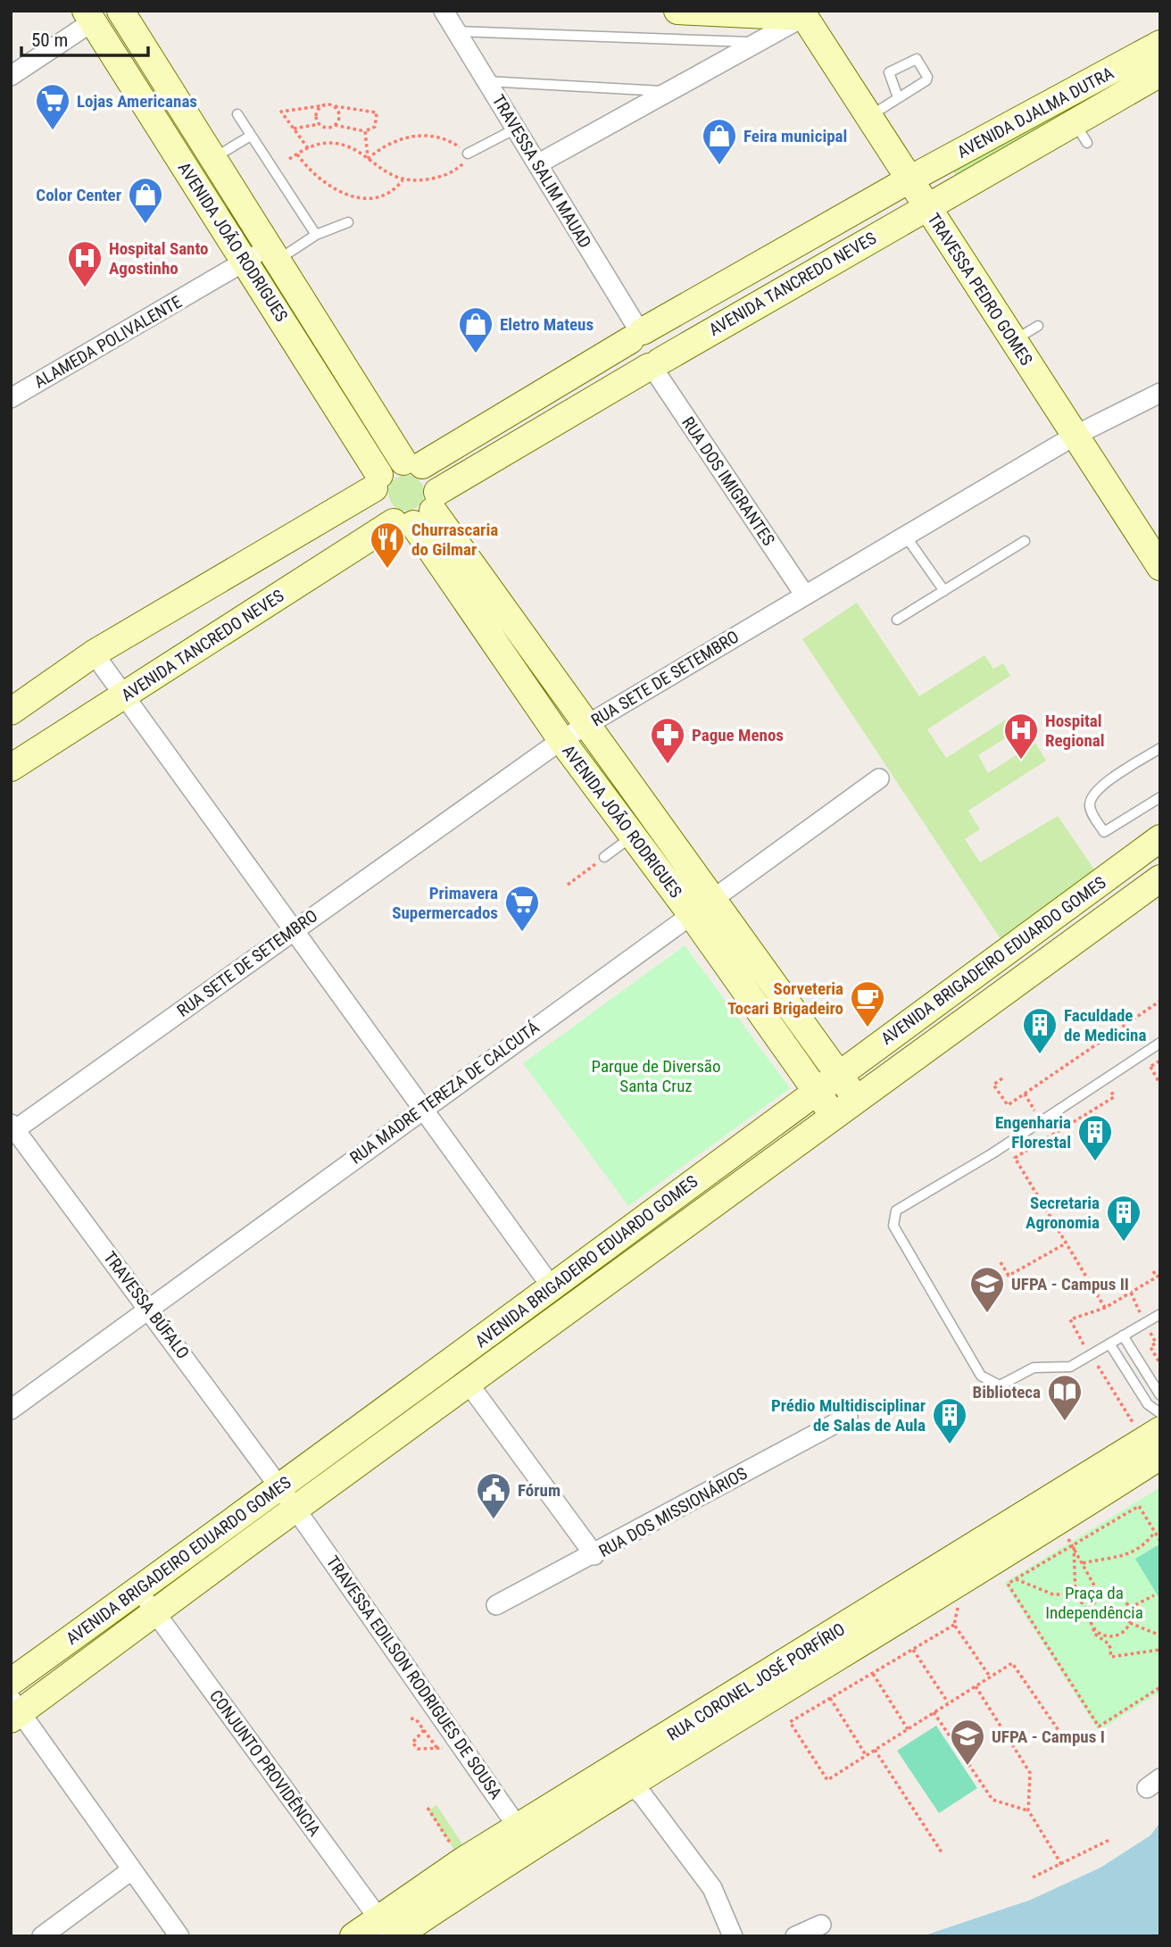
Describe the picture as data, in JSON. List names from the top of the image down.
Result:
{
  "streets": {
    "street": [
      "AVENIDA DJALMA DUTRA",
      "TRAVESSA SALIM MAUAD",
      "AVENIDA JOÃO RODRIGUES",
      "AVENIDA TANCREDO NEVES",
      "TRAVESSA PEDRO GOMES",
      "ALAMEDA POLIVALENTE",
      "RUA DOS IMIGRANTES",
      "RUA SETE DE SETEMBRO",
      "AVENIDA BRIGADEIRO EDUARDO GOMES",
      "RUA MADRE TEREZA DE CALCUTÁ",
      "TRAVESSA BÚFALO",
      "RUA DOS MISSIONÁRIOS",
      "TRAVESSA EDILSON RODRIGUES DE SOUSA",
      "RUA CORONEL JOSÉ PORFÍRIO",
      "CONJUNTO PROVIDÊNCIA"
    ]
  },
  "crossings": [
    ["AVENIDA DJALMA DUTRA", "AVENIDA TANCREDO NEVES"],
    ["AVENIDA DJALMA DUTRA", "TRAVESSA PEDRO GOMES"],
    ["TRAVESSA SALIM MAUAD", "AVENIDA TANCREDO NEVES"],
    ["AVENIDA JOÃO RODRIGUES", "AVENIDA TANCREDO NEVES"],
    ["AVENIDA JOÃO RODRIGUES", "ALAMEDA POLIVALENTE"],
    ["AVENIDA JOÃO RODRIGUES", "RUA SETE DE SETEMBRO"],
    ["AVENIDA JOÃO RODRIGUES", "AVENIDA BRIGADEIRO EDUARDO GOMES"],
    ["AVENIDA JOÃO RODRIGUES", "RUA MADRE TEREZA DE CALCUTÁ"],
    ["AVENIDA TANCREDO NEVES", "TRAVESSA PEDRO GOMES"],
    ["AVENIDA TANCREDO NEVES", "RUA DOS IMIGRANTES"],
    ["TRAVESSA PEDRO GOMES", "RUA SETE DE SETEMBRO"],
    ["RUA DOS IMIGRANTES", "RUA SETE DE SETEMBRO"],
    ["RUA SETE DE SETEMBRO", "TRAVESSA BÚFALO"],
    ["AVENIDA BRIGADEIRO EDUARDO GOMES", "TRAVESSA BÚFALO"],
    ["AVENIDA BRIGADEIRO EDUARDO GOMES", "TRAVESSA EDILSON RODRIGUES DE SOUSA"],
    ["AVENIDA BRIGADEIRO EDUARDO GOMES", "CONJUNTO PROVIDÊNCIA"],
    ["RUA MADRE TEREZA DE CALCUTÁ", "TRAVESSA BÚFALO"],
    ["TRAVESSA BÚFALO", "TRAVESSA EDILSON RODRIGUES DE SOUSA"],
    ["TRAVESSA EDILSON RODRIGUES DE SOUSA", "RUA CORONEL JOSÉ PORFÍRIO"],
    ["RUA CORONEL JOSÉ PORFÍRIO", "CONJUNTO PROVIDÊNCIA"]
  ],
  "parks": ["Parque de Diversão Santa Cruz", "Praça da Independência"],
  "places": {
    "supermarket": ["Lojas Americanas", "Primavera Supermercados"],
    "shop": ["Feira municipal", "Color Center", "Eletro Mateus"],
    "hospital": ["Hospital Santo Agostinho", "Hospital Regional"],
    "restaurant": ["Churrascaria do Gilmar"],
    "pharmacy": ["Pague Menos"],
    "cafe": ["Sorveteria Tocari Brigadeiro"],
    "building": [
      "Faculdade de Medicina",
      "Engenharia Florestal",
      "Secretaria Agronomia",
      "Prédio Multidisciplinar de Salas de Aula"
    ],
    "school or university": ["UFPA - Campus II", "UFPA - Campus I"],
    "library": ["Biblioteca"],
    "public building": ["Fórum"]
  },
  "scale_bar": "50 m"
}
